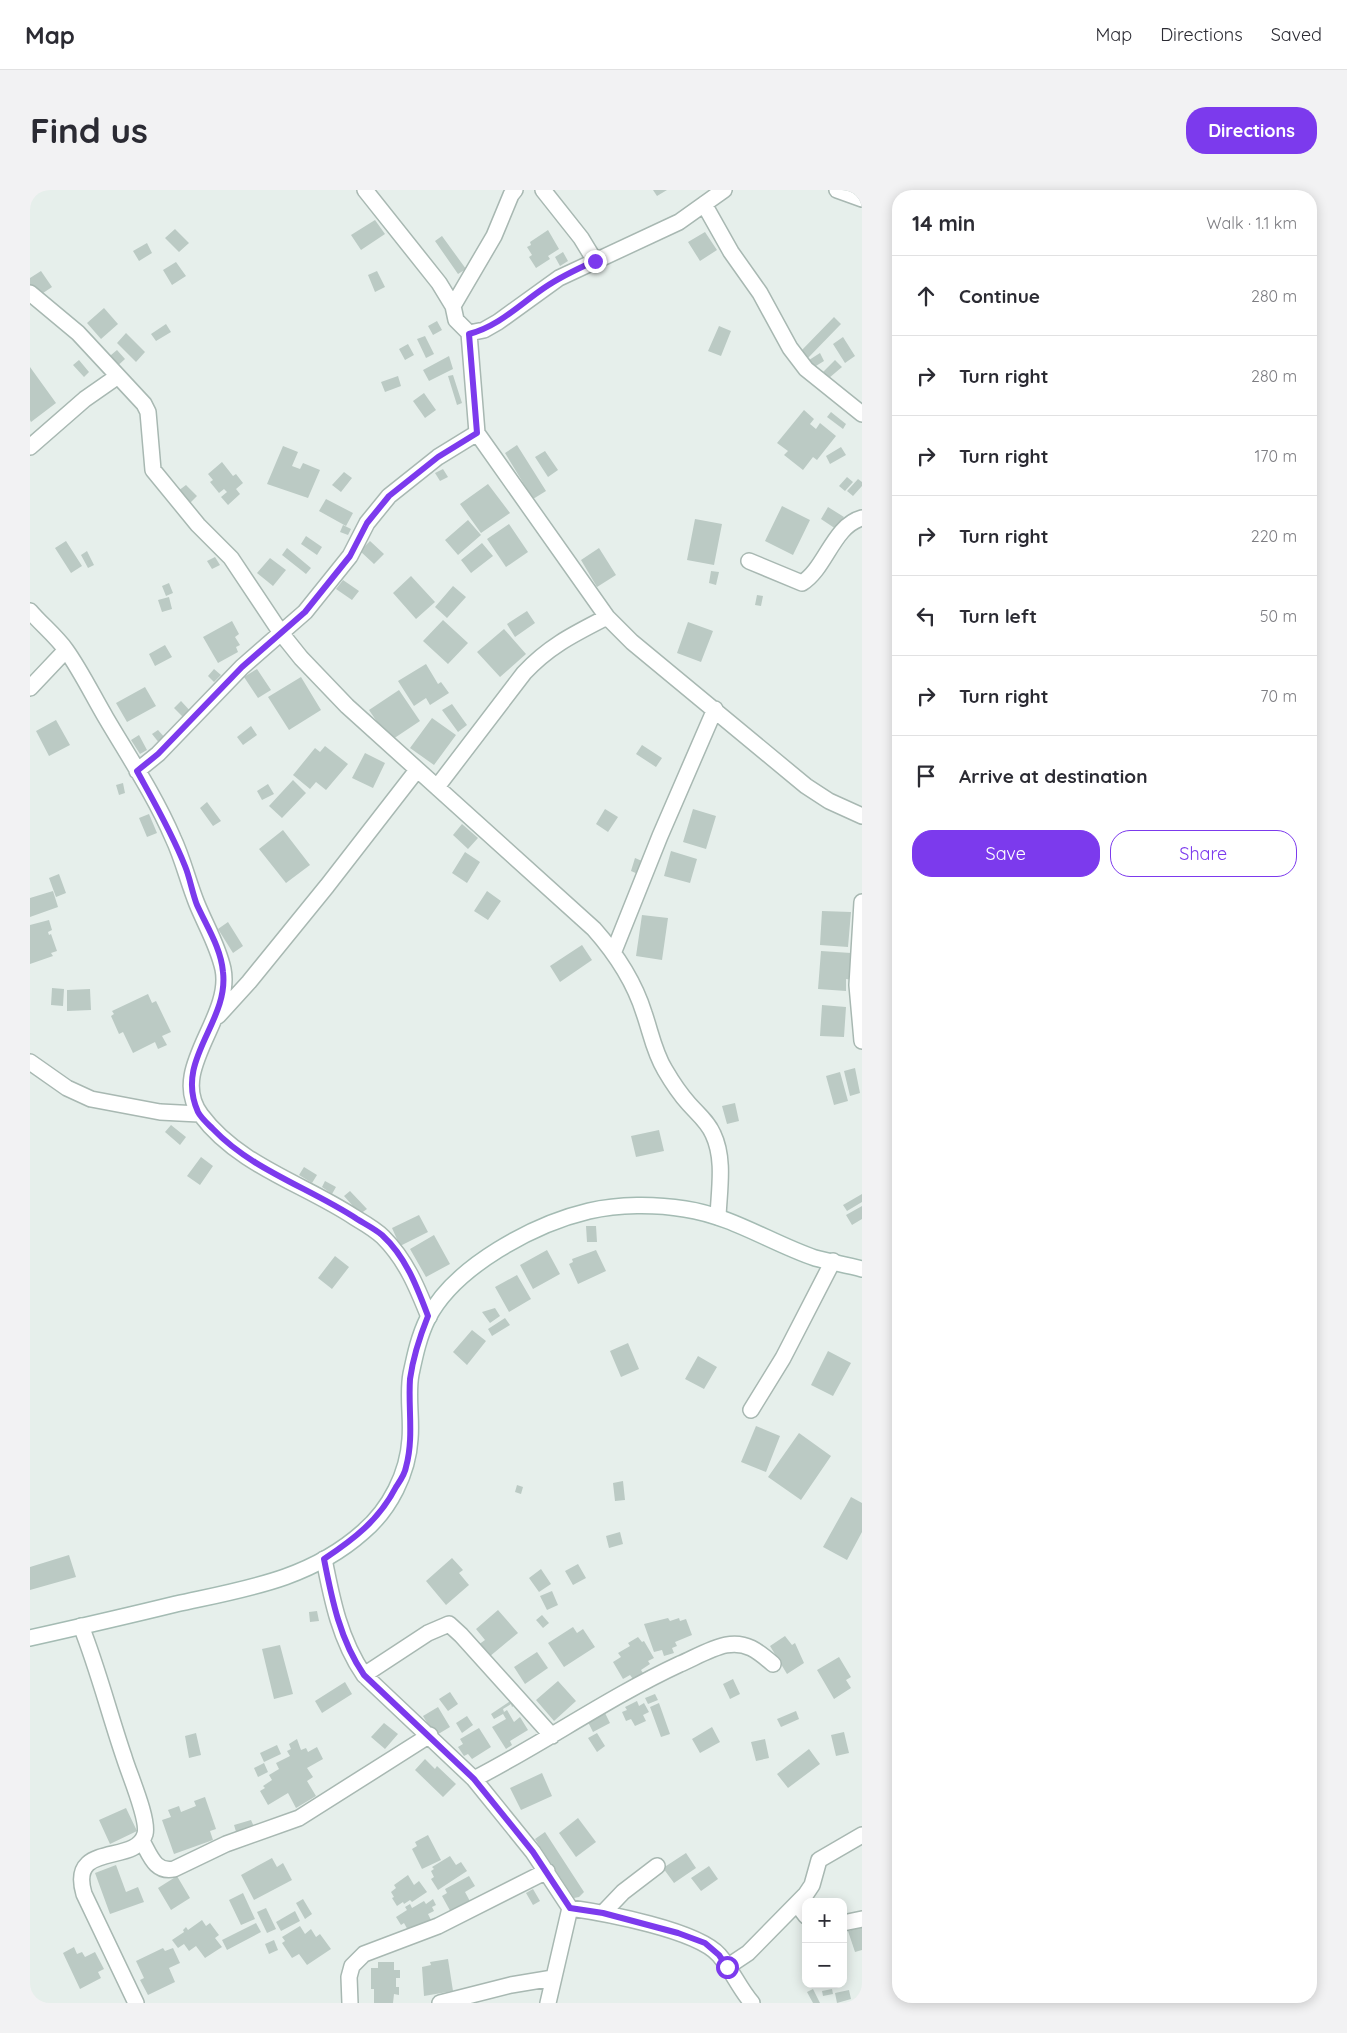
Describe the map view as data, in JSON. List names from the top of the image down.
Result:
{
  "page": {
    "header": "Map",
    "nav": ["Map", "Directions", "Saved"],
    "buttons": [
      "Directions",
      ["Save", "Share"]
    ],
    "title": "Find us",
    "heading": ["14 min", "Walk · 1.1 km"],
    "list": [
      ["Continue", "280 m"],
      ["Turn right", "280 m"],
      ["Turn right", "170 m"],
      ["Turn right", "220 m"],
      ["Turn left", "50 m"],
      ["Turn right", "70 m"],
      "Arrive at destination"
    ],
    "map_buttons": ["+", "−"]
  }
}
